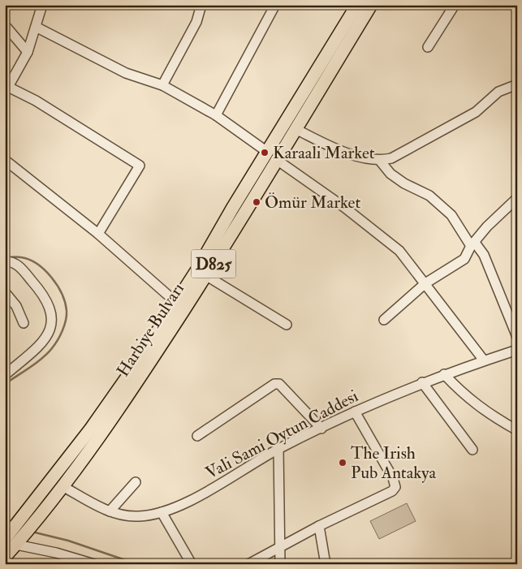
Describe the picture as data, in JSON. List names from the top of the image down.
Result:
{
  "streets": {
    "main road": ["D825", "Harbiye Bulvarı"],
    "street": ["Vali Sami Oytun Caddesi"]
  },
  "crossings": [
    ["Harbiye Bulvarı", "Vali Sami Oytun Caddesi"]
  ],
  "places": ["Karaali Market", "Ömür Market", "The Irish Pub Antakya"]
}
